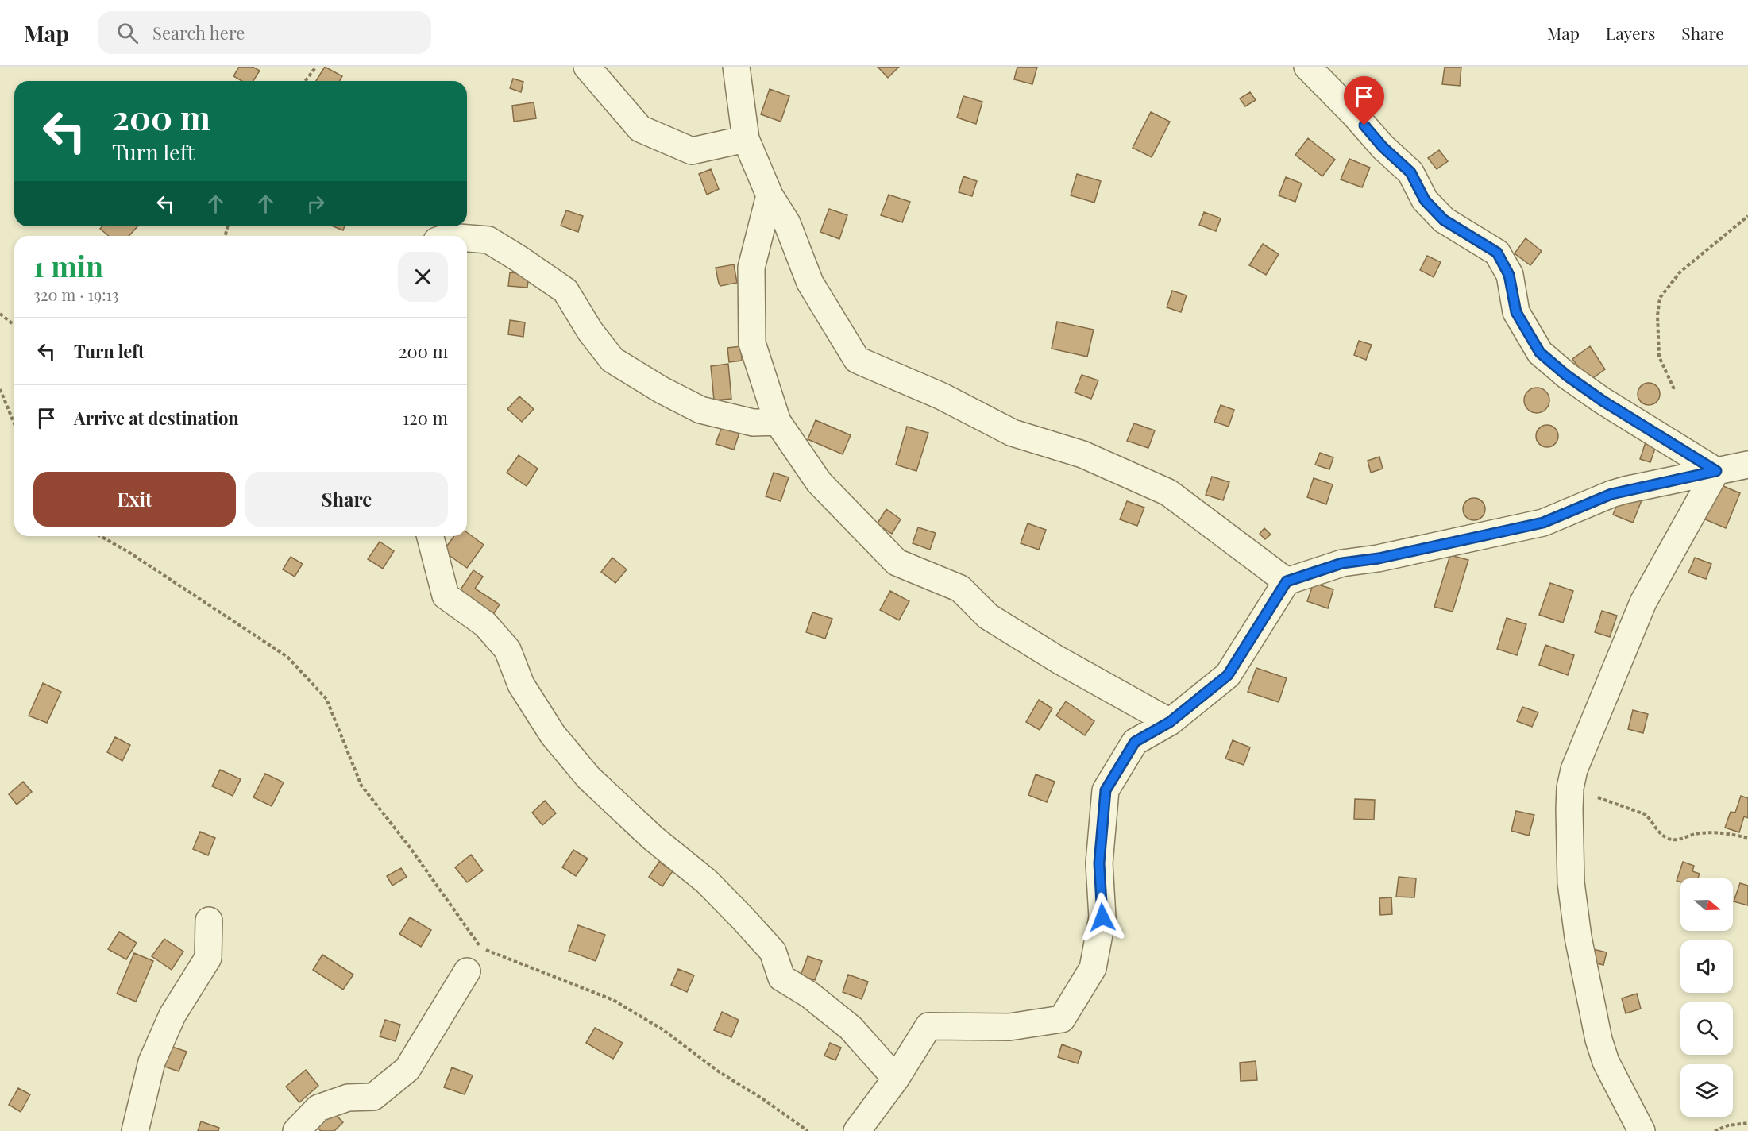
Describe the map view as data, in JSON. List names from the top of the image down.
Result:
{
  "north": "right",
  "page": {
    "header": "Map",
    "search": "Search here",
    "nav": ["Map", "Layers", "Share"],
    "turn": ["200 m", "Turn left"],
    "heading": ["1 min", "320 m · 19:13"],
    "list": [
      {
        "name": "Turn left",
        "value": "200 m"
      },
      {
        "name": "Arrive at destination",
        "value": "120 m"
      }
    ],
    "buttons": ["Exit", "Share"]
  }
}
